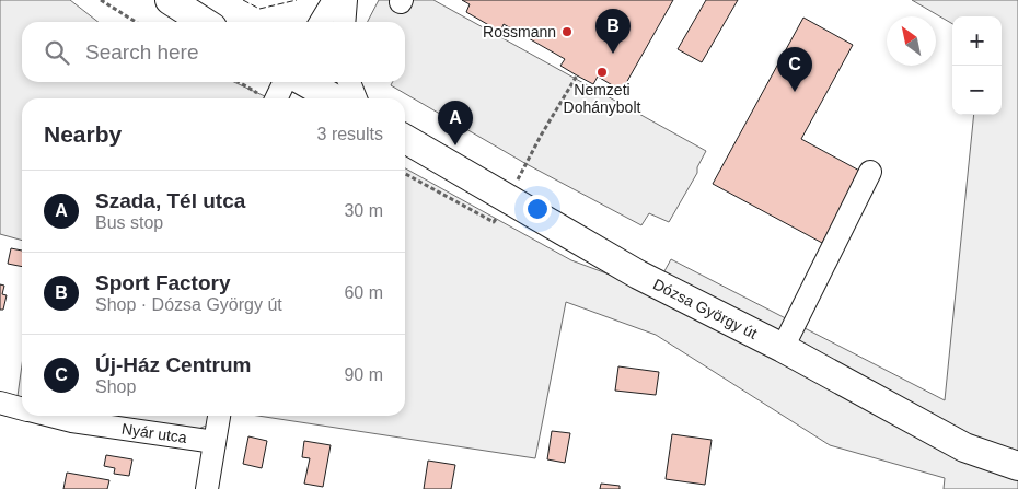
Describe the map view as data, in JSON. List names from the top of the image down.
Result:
{
  "streets": {
    "main road": ["Dózsa György út"],
    "street": ["Nyár utca"]
  },
  "places": ["Rossmann", "Nemzeti Dohánybolt"],
  "north": "top left",
  "page": {
    "pins": ["B", "C", "A"],
    "map_buttons": ["+", "−"],
    "search": "Search here",
    "heading": ["Nearby", "3 results"],
    "list": [
      {
        "mark": "A",
        "name": "Szada, Tél utca",
        "note": "Bus stop",
        "value": "30 m"
      },
      {
        "mark": "B",
        "name": "Sport Factory",
        "note": "Shop · Dózsa György út",
        "value": "60 m"
      },
      {
        "mark": "C",
        "name": "Új-Ház Centrum",
        "note": "Shop",
        "value": "90 m"
      }
    ]
  }
}
